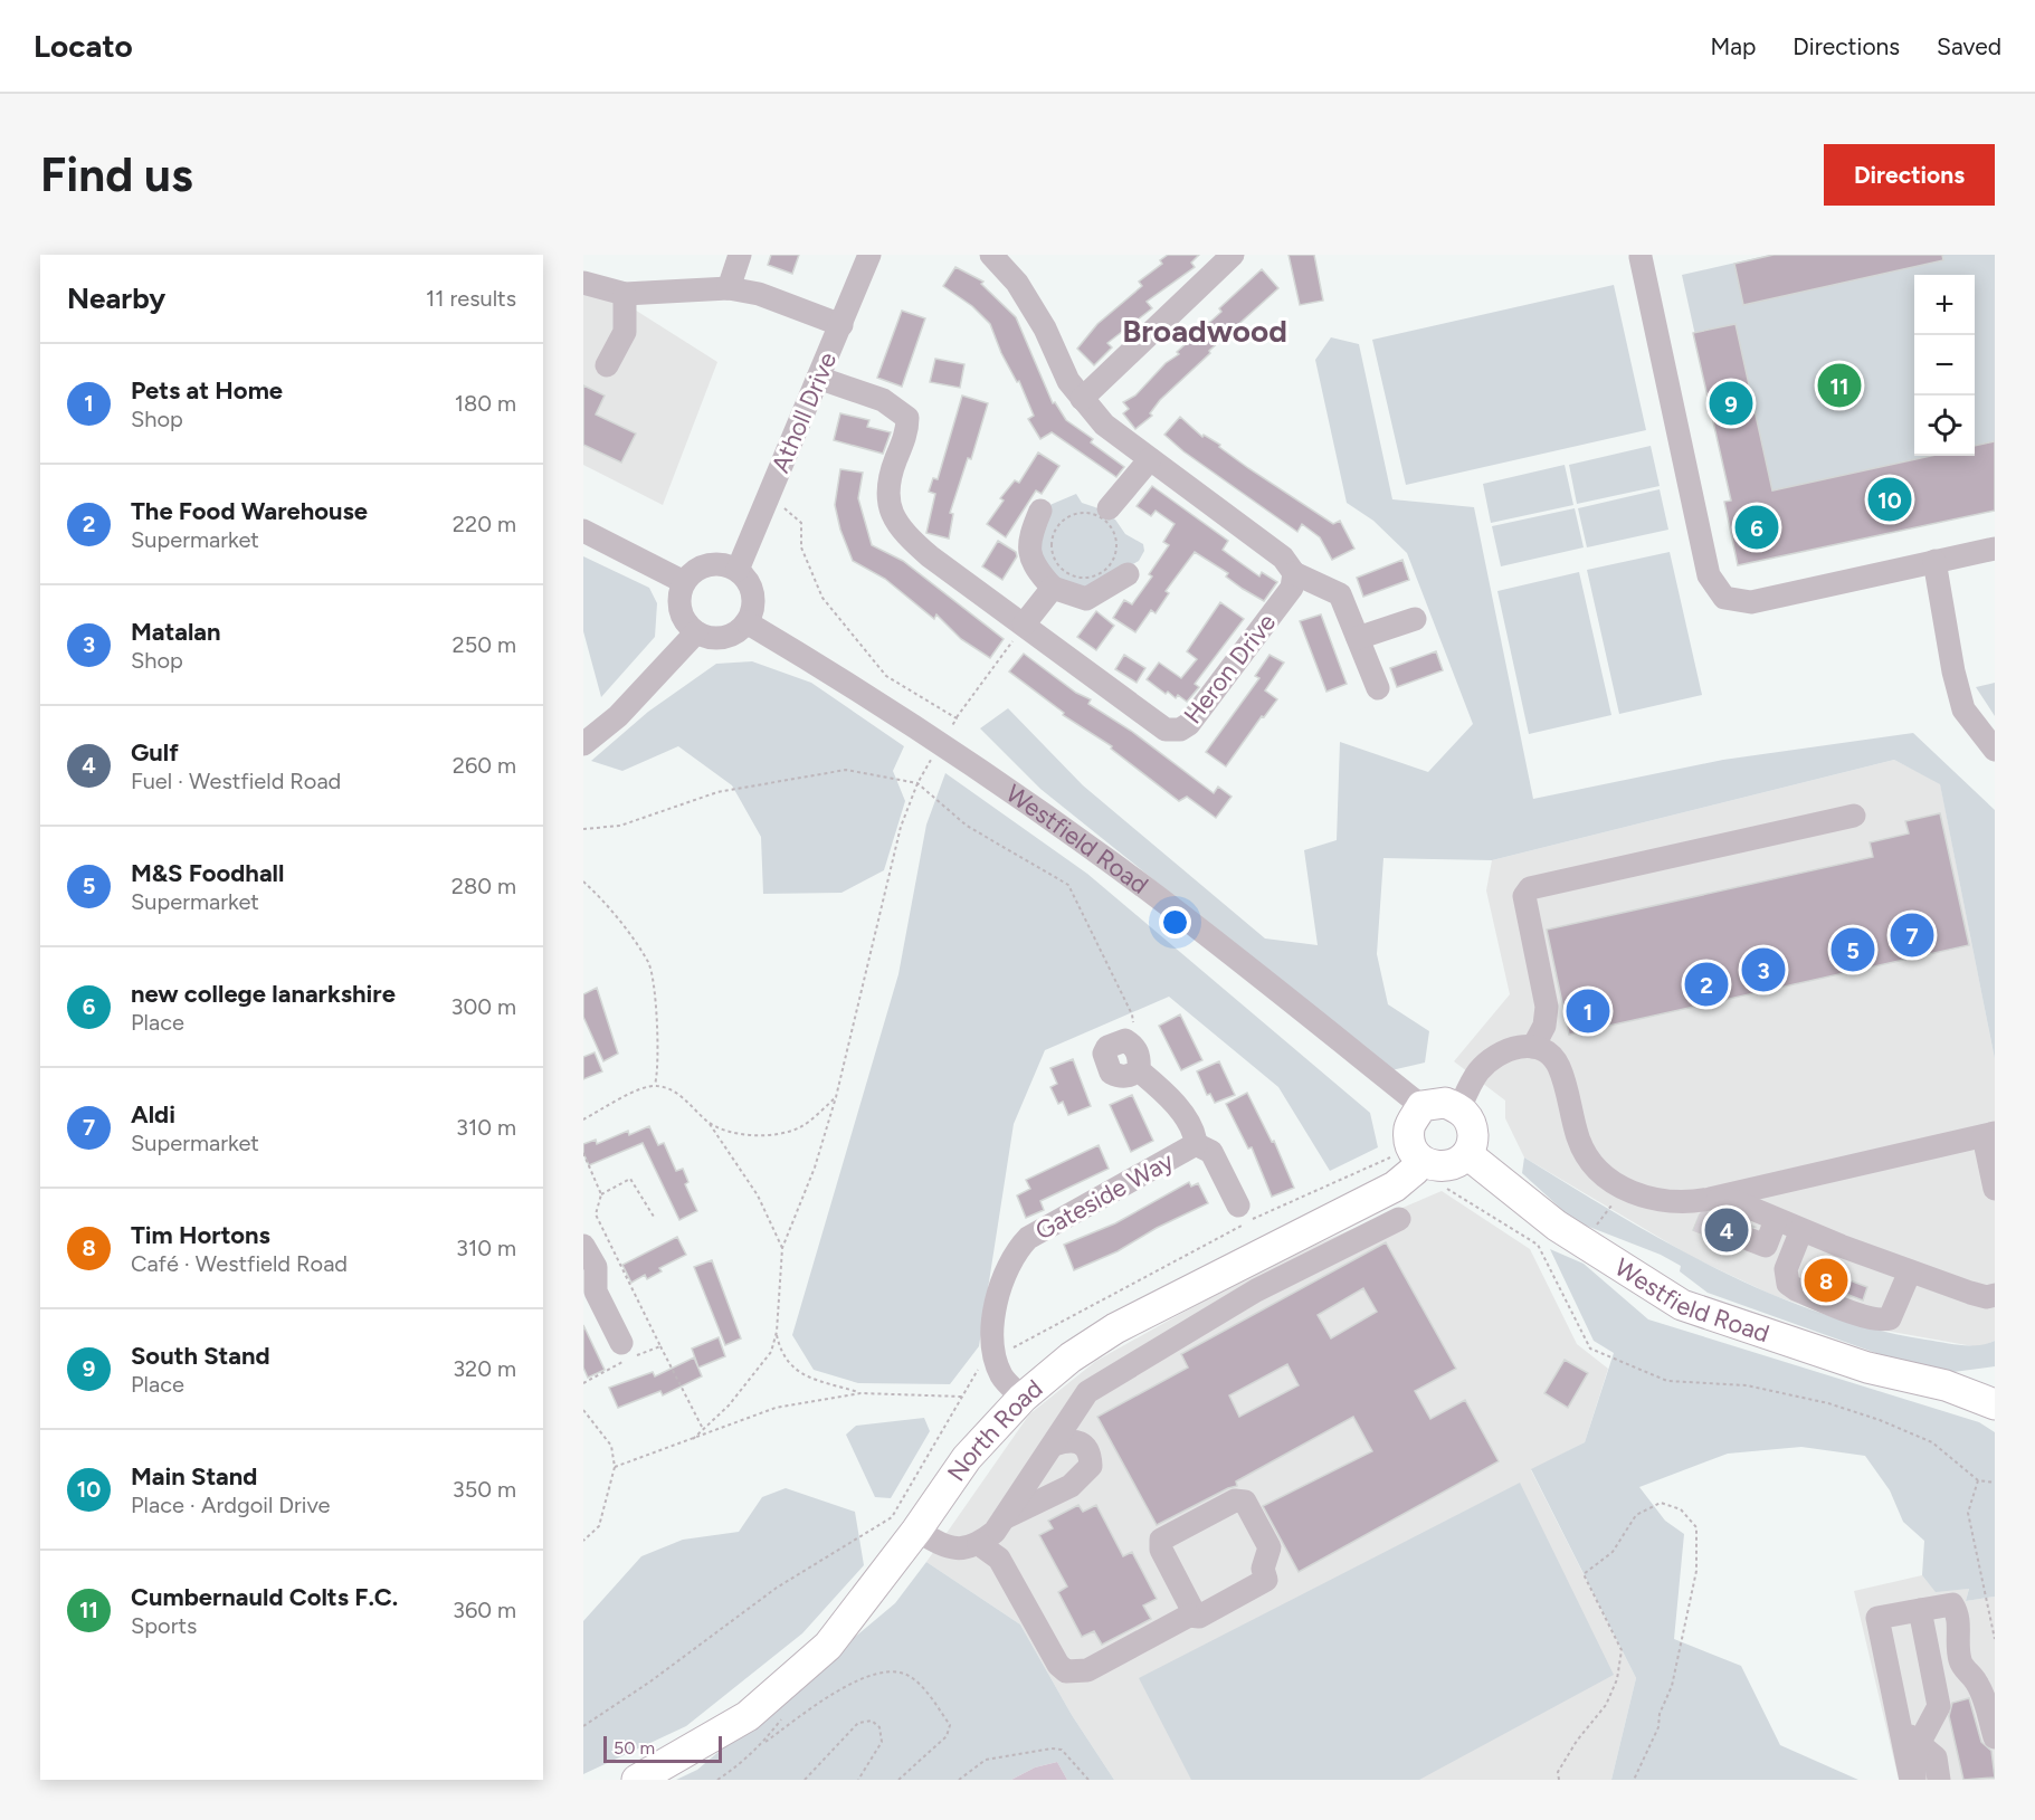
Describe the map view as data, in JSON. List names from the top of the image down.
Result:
{
  "streets": {
    "main road": ["Westfield Road", "North Road"],
    "street": ["Atholl Drive", "Heron Drive", "Gateside Way"]
  },
  "crossings": [
    ["Atholl Drive", "Heron Drive"],
    ["Atholl Drive", "Westfield Road"],
    ["Westfield Road", "North Road"],
    ["Gateside Way", "North Road"]
  ],
  "districts": ["Broadwood"],
  "scale_bar": "50 m",
  "page": {
    "header": "Locato",
    "nav": ["Map", "Directions", "Saved"],
    "buttons": "Directions",
    "title": "Find us",
    "heading": ["Nearby", "11 results"],
    "map_buttons": ["+", "−"],
    "list": [
      {
        "mark": "1",
        "name": "Pets at Home",
        "note": "Shop",
        "value": "180 m"
      },
      {
        "mark": "2",
        "name": "The Food Warehouse",
        "note": "Supermarket",
        "value": "220 m"
      },
      {
        "mark": "3",
        "name": "Matalan",
        "note": "Shop",
        "value": "250 m"
      },
      {
        "mark": "4",
        "name": "Gulf",
        "note": "Fuel · Westfield Road",
        "value": "260 m"
      },
      {
        "mark": "5",
        "name": "M&S Foodhall",
        "note": "Supermarket",
        "value": "280 m"
      },
      {
        "mark": "6",
        "name": "new college lanarkshire",
        "note": "Place",
        "value": "300 m"
      },
      {
        "mark": "7",
        "name": "Aldi",
        "note": "Supermarket",
        "value": "310 m"
      },
      {
        "mark": "8",
        "name": "Tim Hortons",
        "note": "Café · Westfield Road",
        "value": "310 m"
      },
      {
        "mark": "9",
        "name": "South Stand",
        "note": "Place",
        "value": "320 m"
      },
      {
        "mark": "10",
        "name": "Main Stand",
        "note": "Place · Ardgoil Drive",
        "value": "350 m"
      },
      {
        "mark": "11",
        "name": "Cumbernauld Colts F.C.",
        "note": "Sports",
        "value": "360 m"
      }
    ],
    "pins": [
      "11",
      "9",
      "10",
      "6",
      "7",
      "5",
      "3",
      "2",
      "1",
      "4",
      "8"
    ],
    "scale": "50 m"
  }
}
